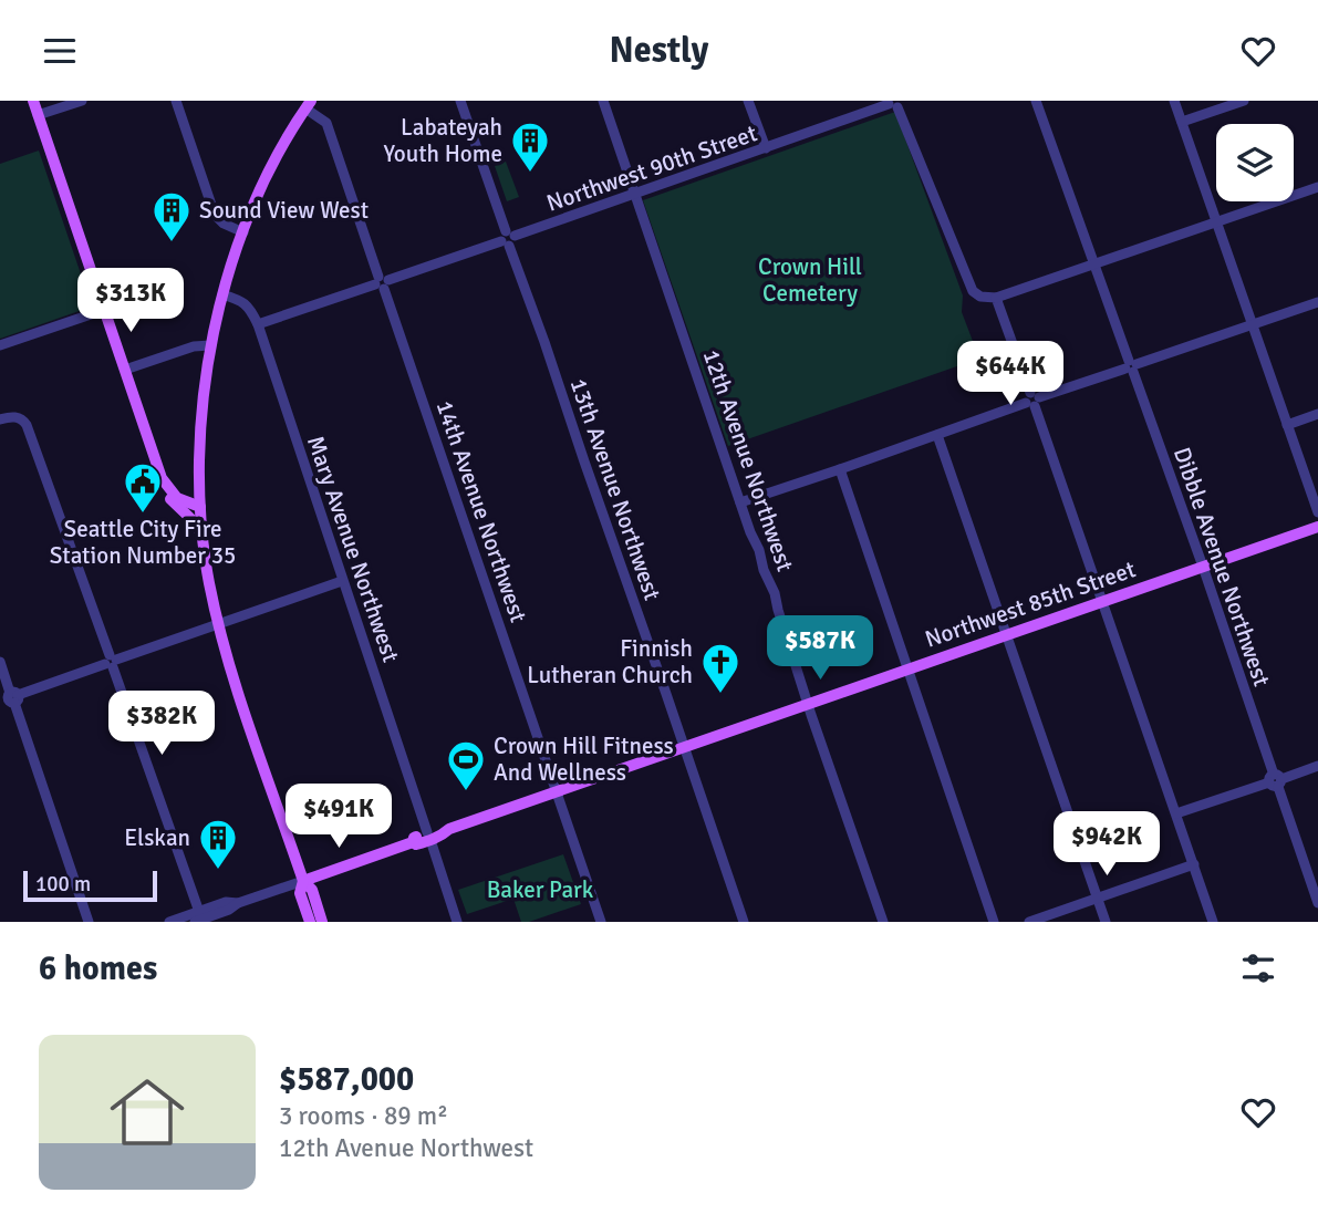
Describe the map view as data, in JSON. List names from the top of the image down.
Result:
{
  "streets": {
    "main road": ["Northwest 85th Street"],
    "street": [
      "Northwest 90th Street",
      "12th Avenue Northwest",
      "13th Avenue Northwest",
      "14th Avenue Northwest",
      "Mary Avenue Northwest",
      "Dibble Avenue Northwest"
    ]
  },
  "crossings": [
    ["Northwest 90th Street", "12th Avenue Northwest"],
    ["Northwest 90th Street", "13th Avenue Northwest"],
    ["Northwest 90th Street", "14th Avenue Northwest"],
    ["Northwest 90th Street", "Mary Avenue Northwest"],
    ["12th Avenue Northwest", "Northwest 85th Street"],
    ["13th Avenue Northwest", "Northwest 85th Street"],
    ["14th Avenue Northwest", "Northwest 85th Street"],
    ["Mary Avenue Northwest", "Northwest 85th Street"],
    ["Dibble Avenue Northwest", "Northwest 85th Street"]
  ],
  "parks": ["Crown Hill Cemetery", "Baker Park"],
  "places": {
    "building": ["Labateyah Youth Home", "Sound View West", "Elskan"],
    "public building": ["Seattle City Fire Station Number 35"],
    "church": ["Finnish Lutheran Church"],
    "sports": ["Crown Hill Fitness And Wellness"]
  },
  "scale_bar": "100 m",
  "page": {
    "header": "Nestly",
    "price": [
      "$313K",
      "$644K",
      "$587K",
      "$382K",
      "$491K",
      "$942K"
    ],
    "scale": "100 m",
    "heading": "6 homes",
    "list": [
      {
        "name": "$587,000",
        "note": "3 rooms · 89 m² · 12th Avenue Northwest"
      }
    ]
  }
}
